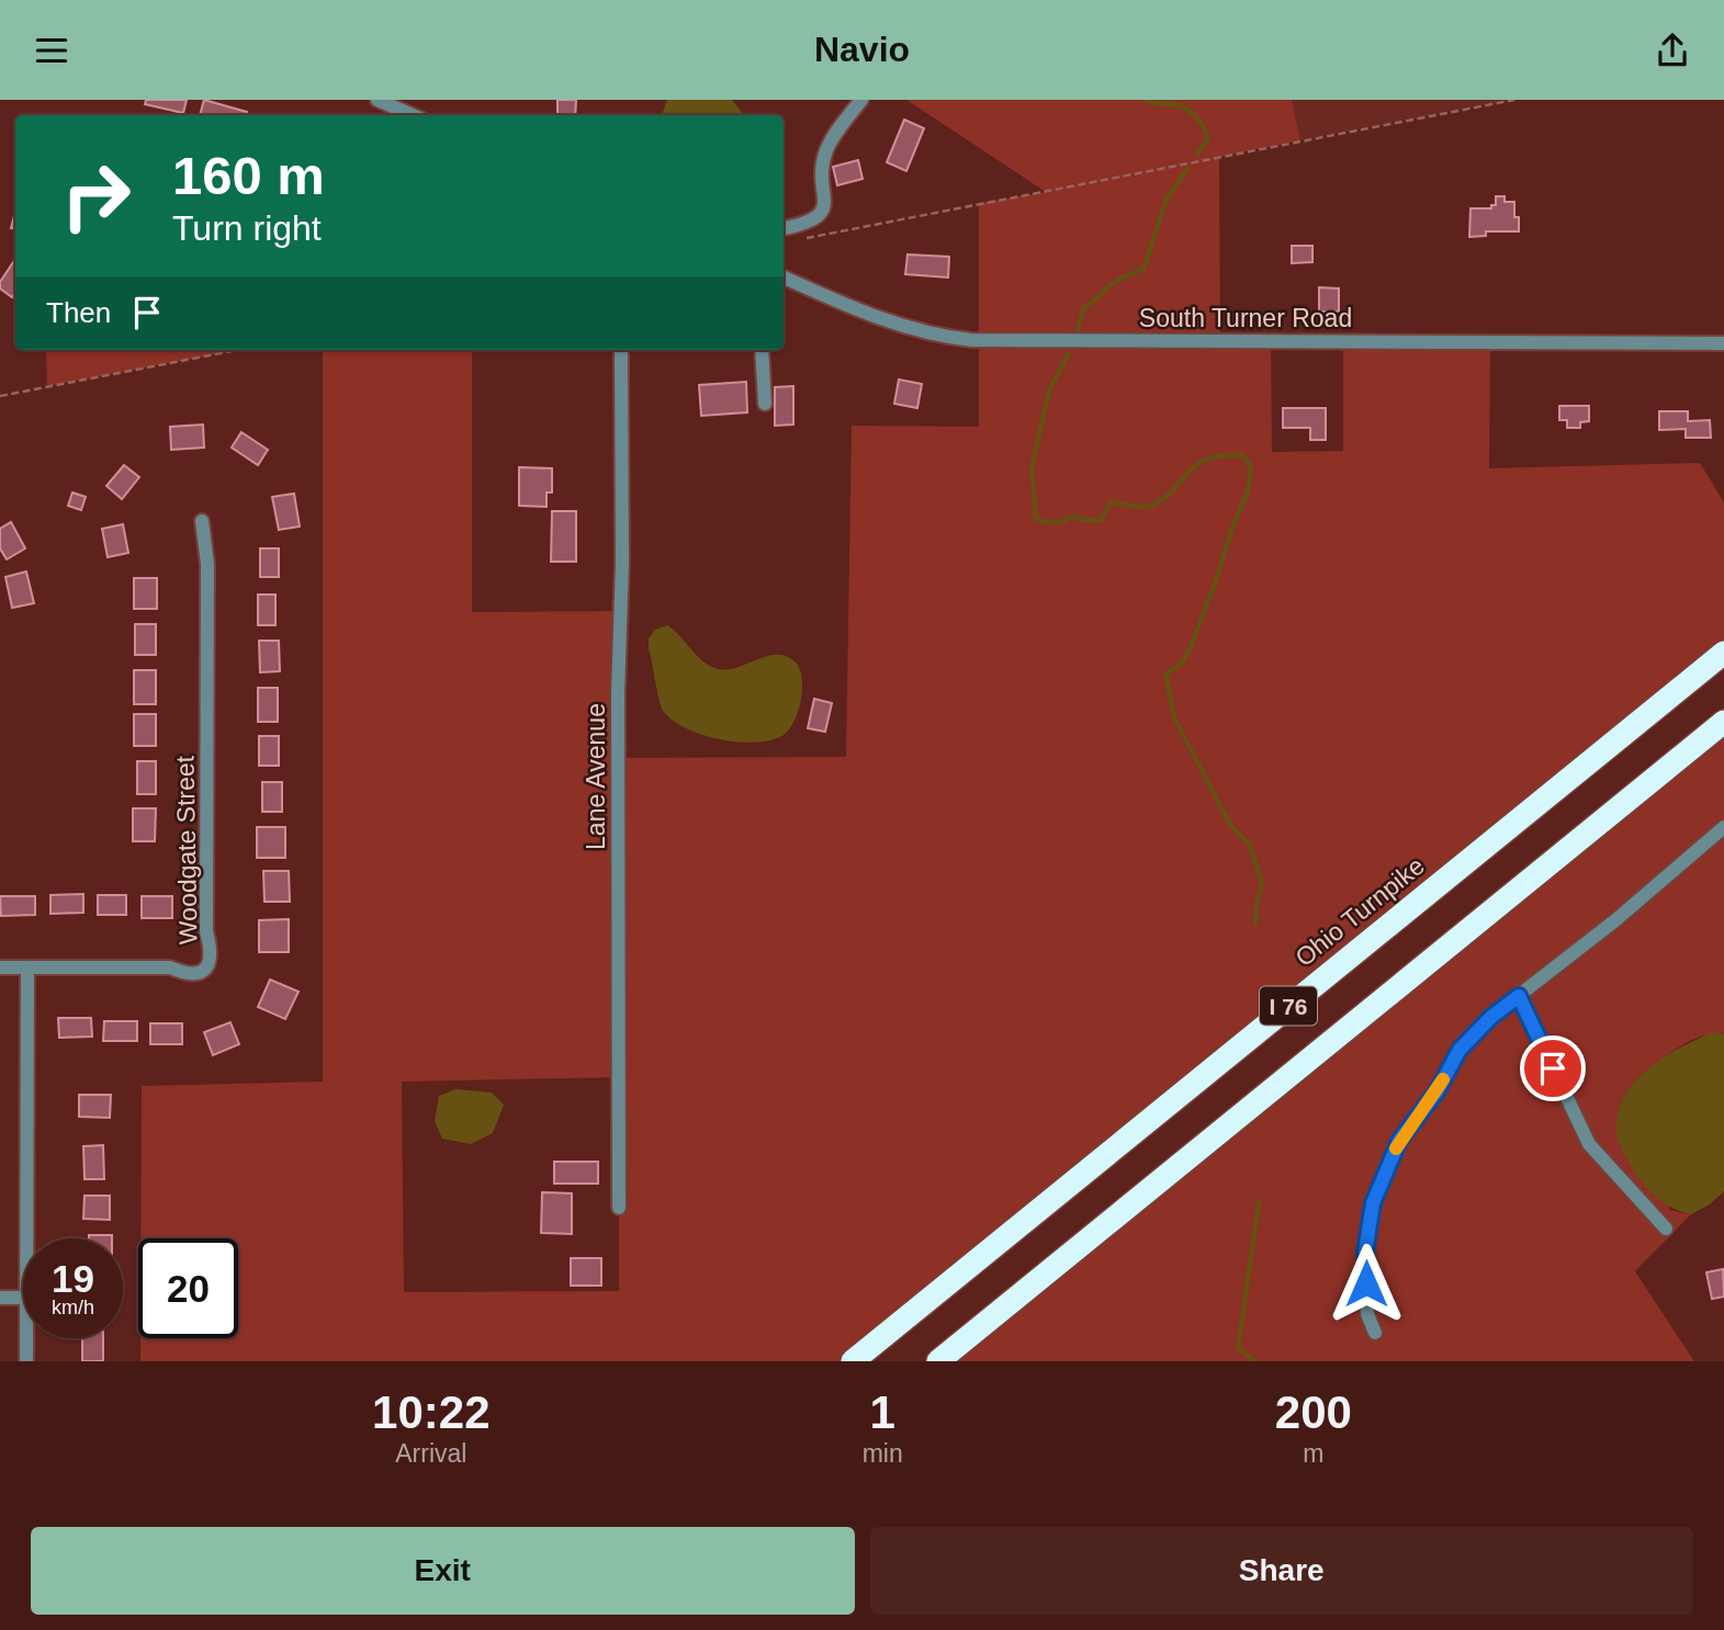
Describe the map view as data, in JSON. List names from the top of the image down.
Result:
{
  "streets": {
    "highway": ["Ohio Turnpike", "I 76"],
    "street": ["South Turner Road", "Lane Avenue", "Woodgate Street"]
  },
  "page": {
    "header": "Navio",
    "turn": ["160 m", "Turn right"],
    "then": "Then",
    "speed": "19 km/h",
    "limit": "20",
    "eta": [
      "10:22",
      "Arrival",
      "1",
      "min",
      "200",
      "m"
    ],
    "buttons": ["Exit", "Share"]
  }
}
